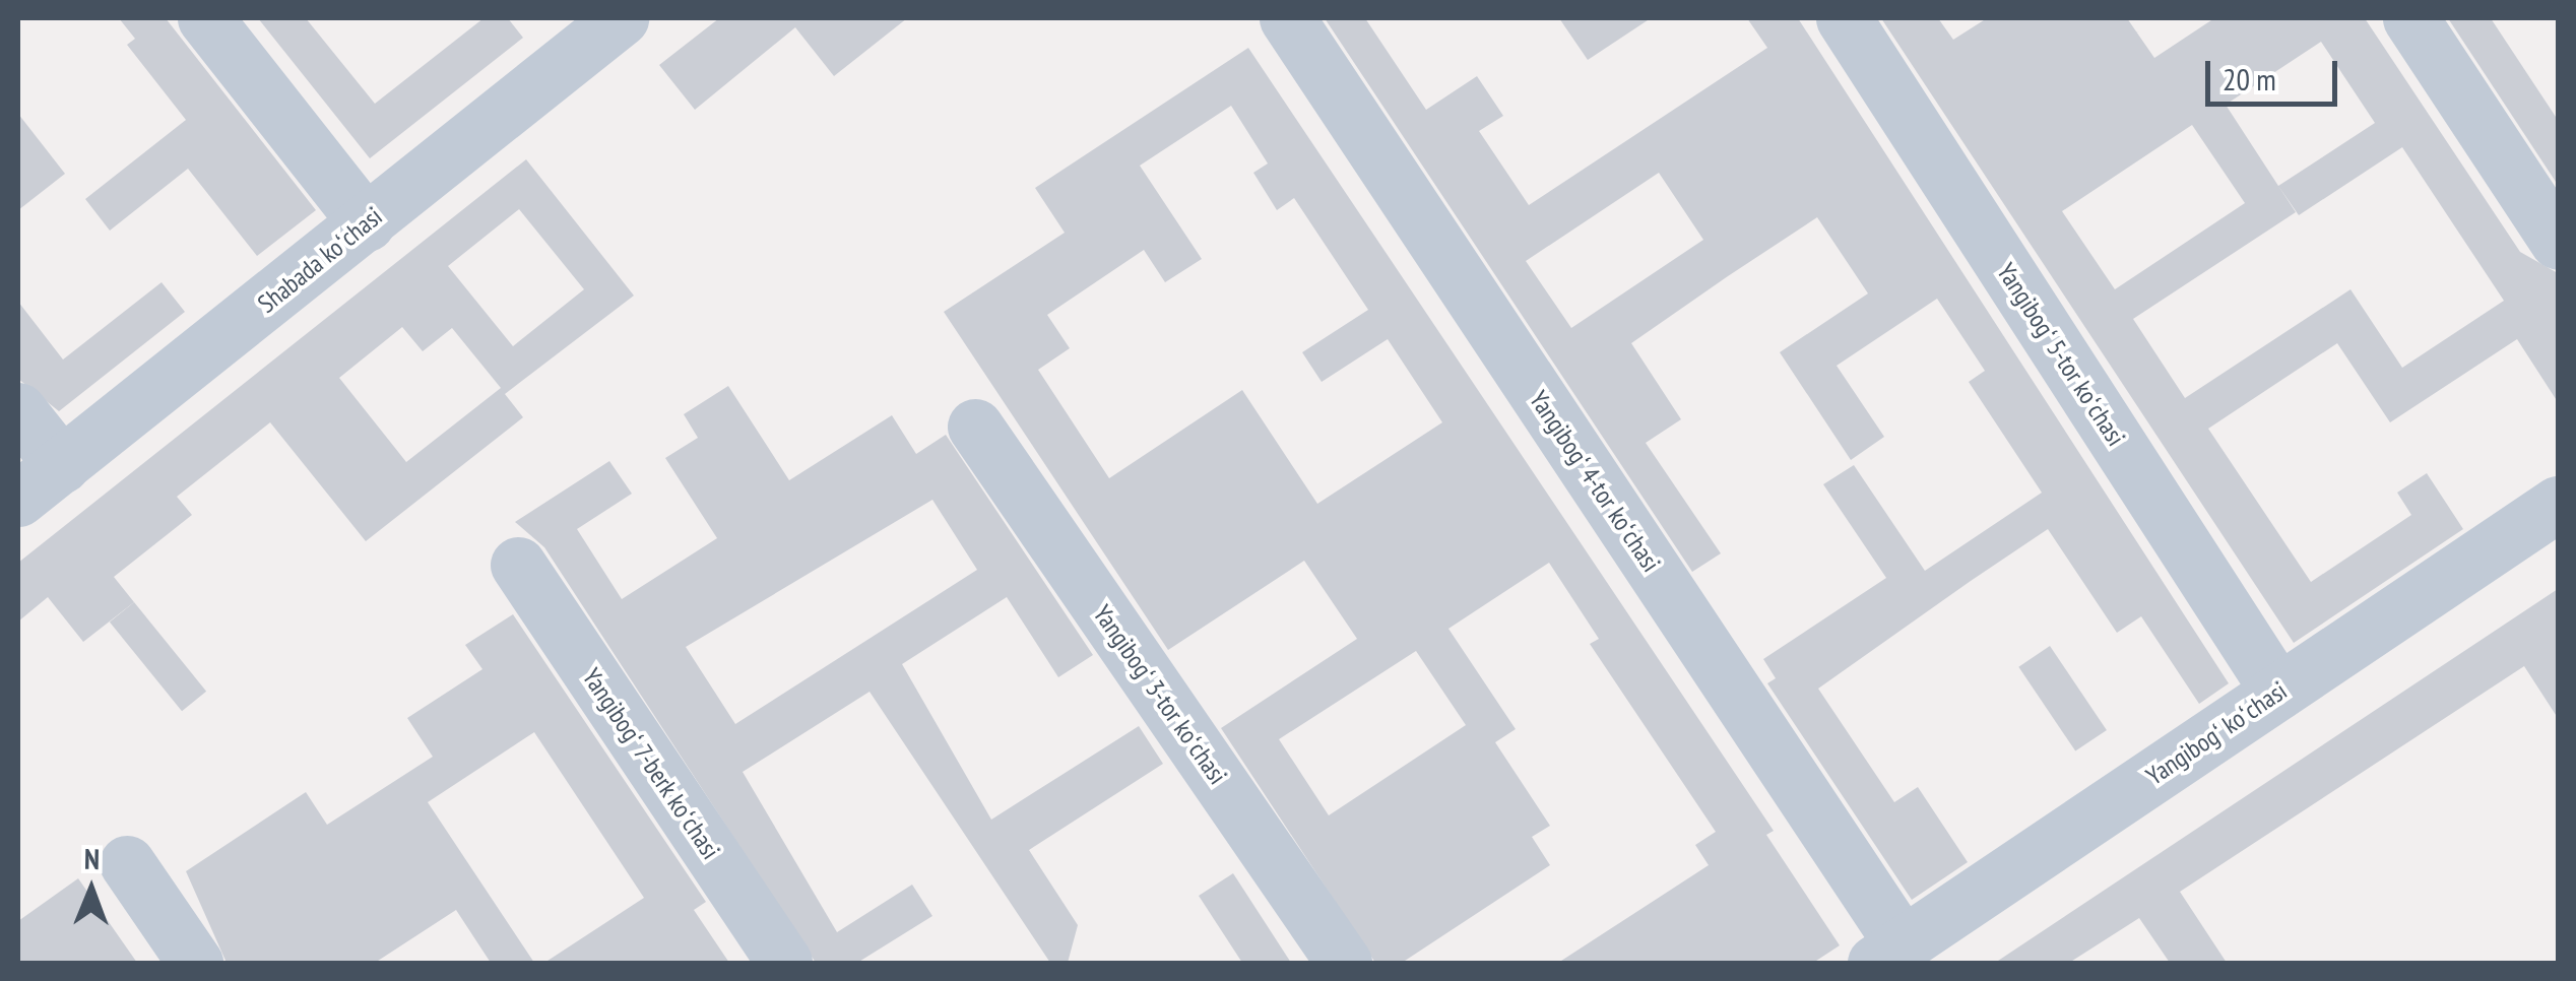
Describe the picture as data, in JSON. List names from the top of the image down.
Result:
{
  "streets": {
    "street": [
      "Shabada koʻchasi",
      "Yangibogʻ 5-tor koʻchasi",
      "Yangibogʻ 4-tor koʻchasi",
      "Yangibogʻ 3-tor koʻchasi",
      "Yangibogʻ koʻchasi",
      "Yangibogʻ 7-berk koʻchasi"
    ]
  },
  "crossings": [
    ["Yangibogʻ 5-tor koʻchasi", "Yangibogʻ koʻchasi"],
    ["Yangibogʻ 4-tor koʻchasi", "Yangibogʻ koʻchasi"]
  ],
  "scale_bar": "20 m",
  "north": "top"
}
